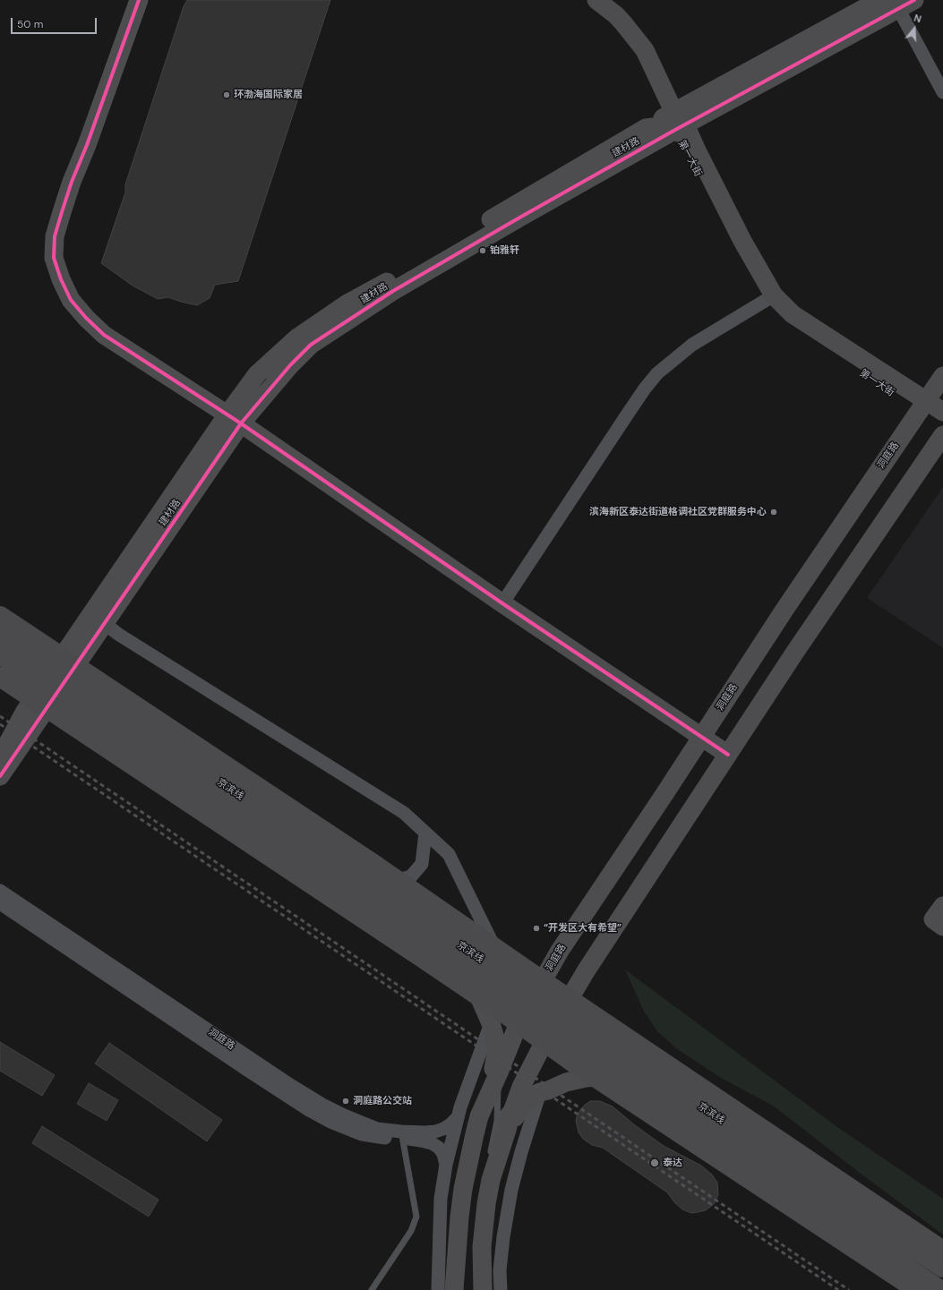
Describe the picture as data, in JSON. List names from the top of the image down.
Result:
{
  "streets": {
    "highway": ["京滨线"],
    "street": ["建材路", "第一大街", "洞庭路"]
  },
  "crossings": [
    ["第一大街", "洞庭路"]
  ],
  "places": [
    "环渤海国际家居",
    "铂雅轩",
    "滨海新区泰达街道格调社区党群服务中心",
    "“开发区大有希望”",
    "洞庭路公交站",
    "泰达"
  ],
  "scale_bar": "50 m",
  "north": "top"
}
